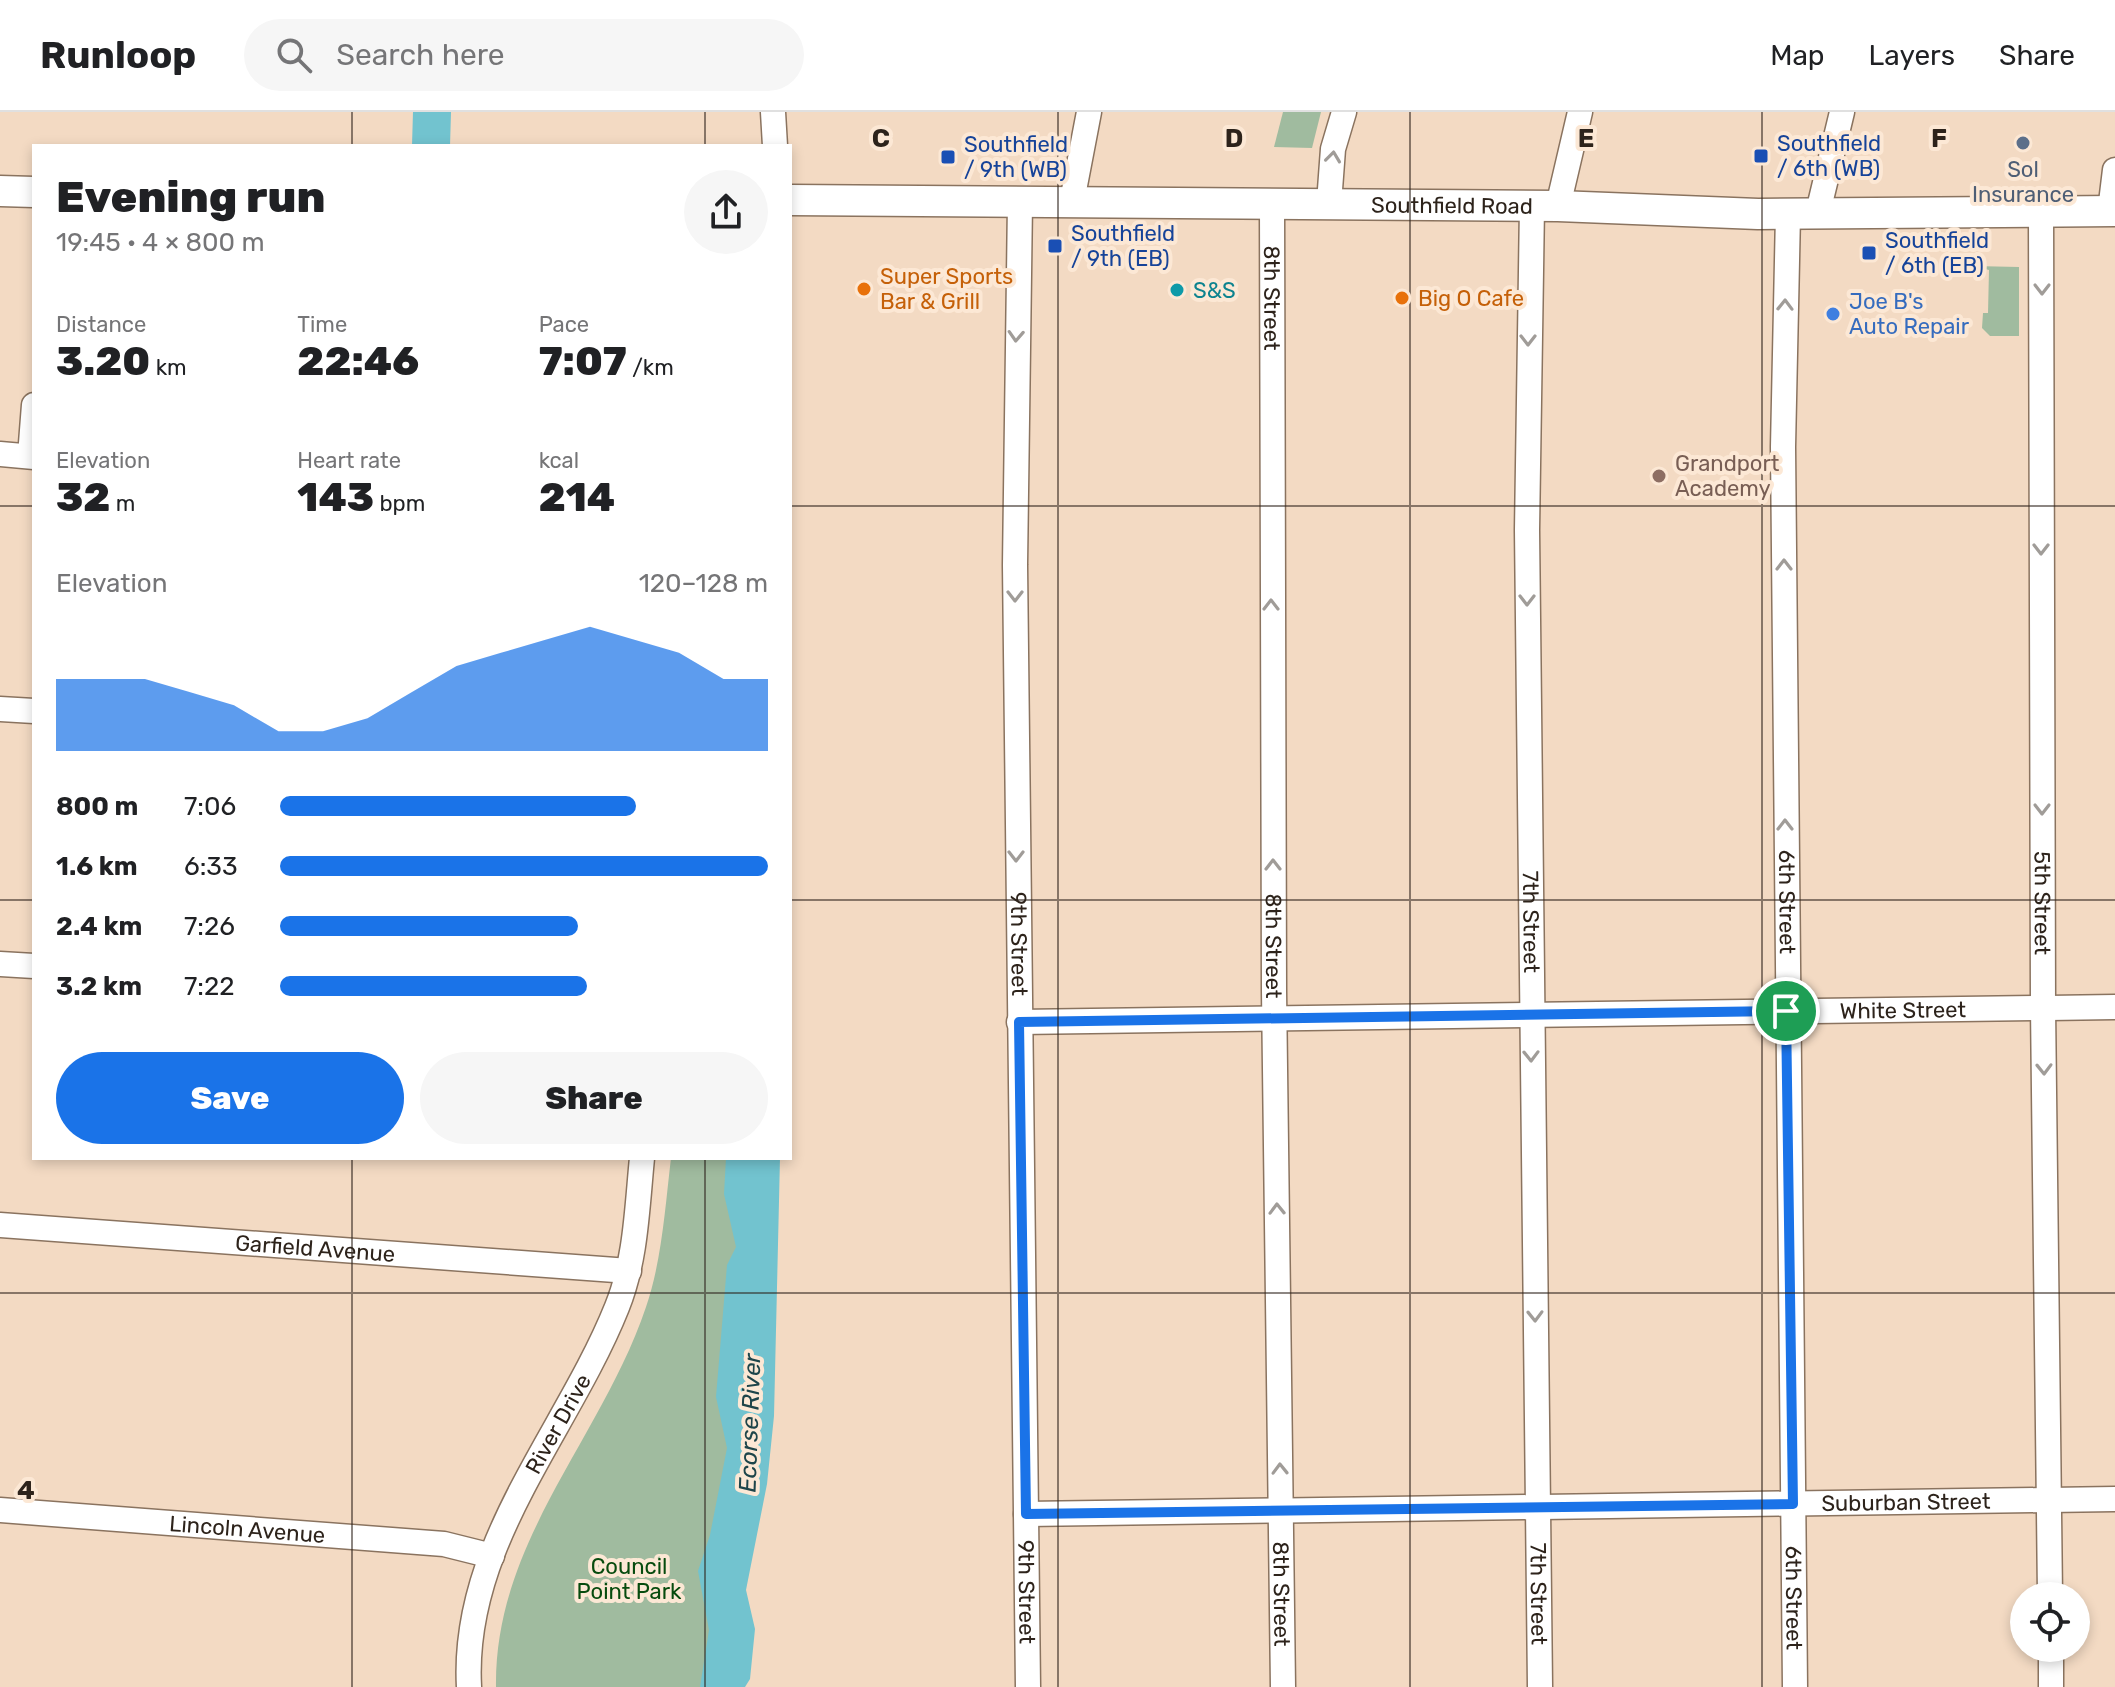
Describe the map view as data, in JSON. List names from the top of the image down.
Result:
{
  "streets": {
    "main road": ["Southfield Road"],
    "street": [
      "8th Street",
      "6th Street",
      "5th Street",
      "7th Street",
      "9th Street",
      "White Street",
      "Garfield Avenue",
      "River Drive",
      "Suburban Street",
      "Lincoln Avenue"
    ]
  },
  "crossings": [
    ["Southfield Road", "8th Street"],
    ["Southfield Road", "6th Street"],
    ["Southfield Road", "5th Street"],
    ["Southfield Road", "7th Street"],
    ["Southfield Road", "9th Street"],
    ["8th Street", "White Street"],
    ["8th Street", "Suburban Street"],
    ["6th Street", "White Street"],
    ["6th Street", "Suburban Street"],
    ["5th Street", "White Street"],
    ["5th Street", "Suburban Street"],
    ["7th Street", "White Street"],
    ["7th Street", "Suburban Street"],
    ["9th Street", "White Street"],
    ["9th Street", "Suburban Street"],
    ["Garfield Avenue", "River Drive"],
    ["River Drive", "Lincoln Avenue"]
  ],
  "one_way": [
    "8th Street",
    "6th Street",
    "5th Street",
    "7th Street",
    "9th Street"
  ],
  "water": ["Ecorse River"],
  "parks": ["Council Point Park"],
  "places": {
    "other": [
      "Sol Insurance",
      "Super Sports Bar & Grill",
      "S&S",
      "Big O Cafe",
      "Joe B's Auto Repair",
      "Grandport Academy"
    ],
    "transit": [
      "Southfield / 6th (WB)",
      "Southfield / 9th (WB)",
      "Southfield / 9th (EB)",
      "Southfield / 6th (EB)"
    ]
  },
  "page": {
    "header": "Runloop",
    "search": "Search here",
    "nav": ["Map", "Layers", "Share"],
    "heading": ["Evening run", "19:45 · 4 × 800 m"],
    "stats": [
      ["Distance", "3.20 km"],
      ["Time", "22:46"],
      ["Pace", "7:07 /km"],
      ["Elevation", "32 m"],
      ["Heart rate", "143 bpm"],
      ["kcal", "214"]
    ],
    "chart": ["Elevation", "120–128 m"],
    "list": [
      {
        "name": "800 m",
        "note": "7:06"
      },
      {
        "name": "1.6 km",
        "note": "6:33"
      },
      {
        "name": "2.4 km",
        "note": "7:26"
      },
      {
        "name": "3.2 km",
        "note": "7:22"
      }
    ],
    "buttons": ["Save", "Share"]
  },
  "grid": {
    "columns": [
      "C",
      "D",
      "E",
      "F"
    ],
    "rows": ["4"]
  }
}
